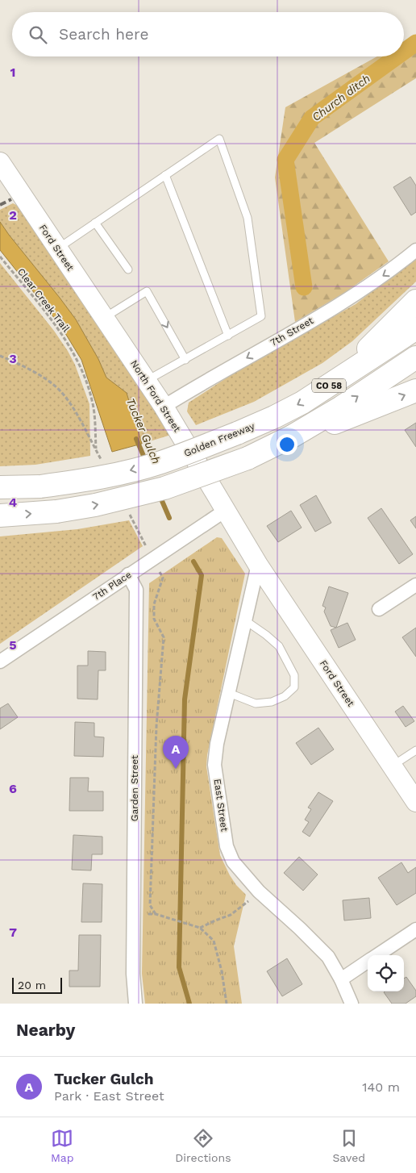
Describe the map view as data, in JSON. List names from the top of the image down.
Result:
{
  "streets": {
    "highway": ["CO 58", "Golden Freeway"],
    "street": [
      "Ford Street",
      "7th Street",
      "North Ford Street",
      "7th Place",
      "Garden Street",
      "East Street"
    ],
    "path": ["Clear Creek Trail"]
  },
  "crossings": [
    ["Ford Street", "North Ford Street"],
    ["Ford Street", "East Street"],
    ["7th Street", "North Ford Street"],
    ["North Ford Street", "7th Place"],
    ["North Ford Street", "East Street"],
    ["7th Place", "Garden Street"]
  ],
  "one_way": ["7th Street"],
  "water": ["Church ditch", "Tucker Gulch"],
  "scale_bar": "20 m",
  "page": {
    "search": "Search here",
    "pins": "A",
    "scale": "20 m",
    "heading": "Nearby",
    "list": [
      {
        "mark": "A",
        "name": "Tucker Gulch",
        "note": "Park · East Street",
        "value": "140 m"
      }
    ],
    "nav": ["Map", "Directions", "Saved"]
  },
  "grid": {
    "rows": [
      "1",
      "2",
      "3",
      "4",
      "5",
      "6",
      "7"
    ]
  }
}
